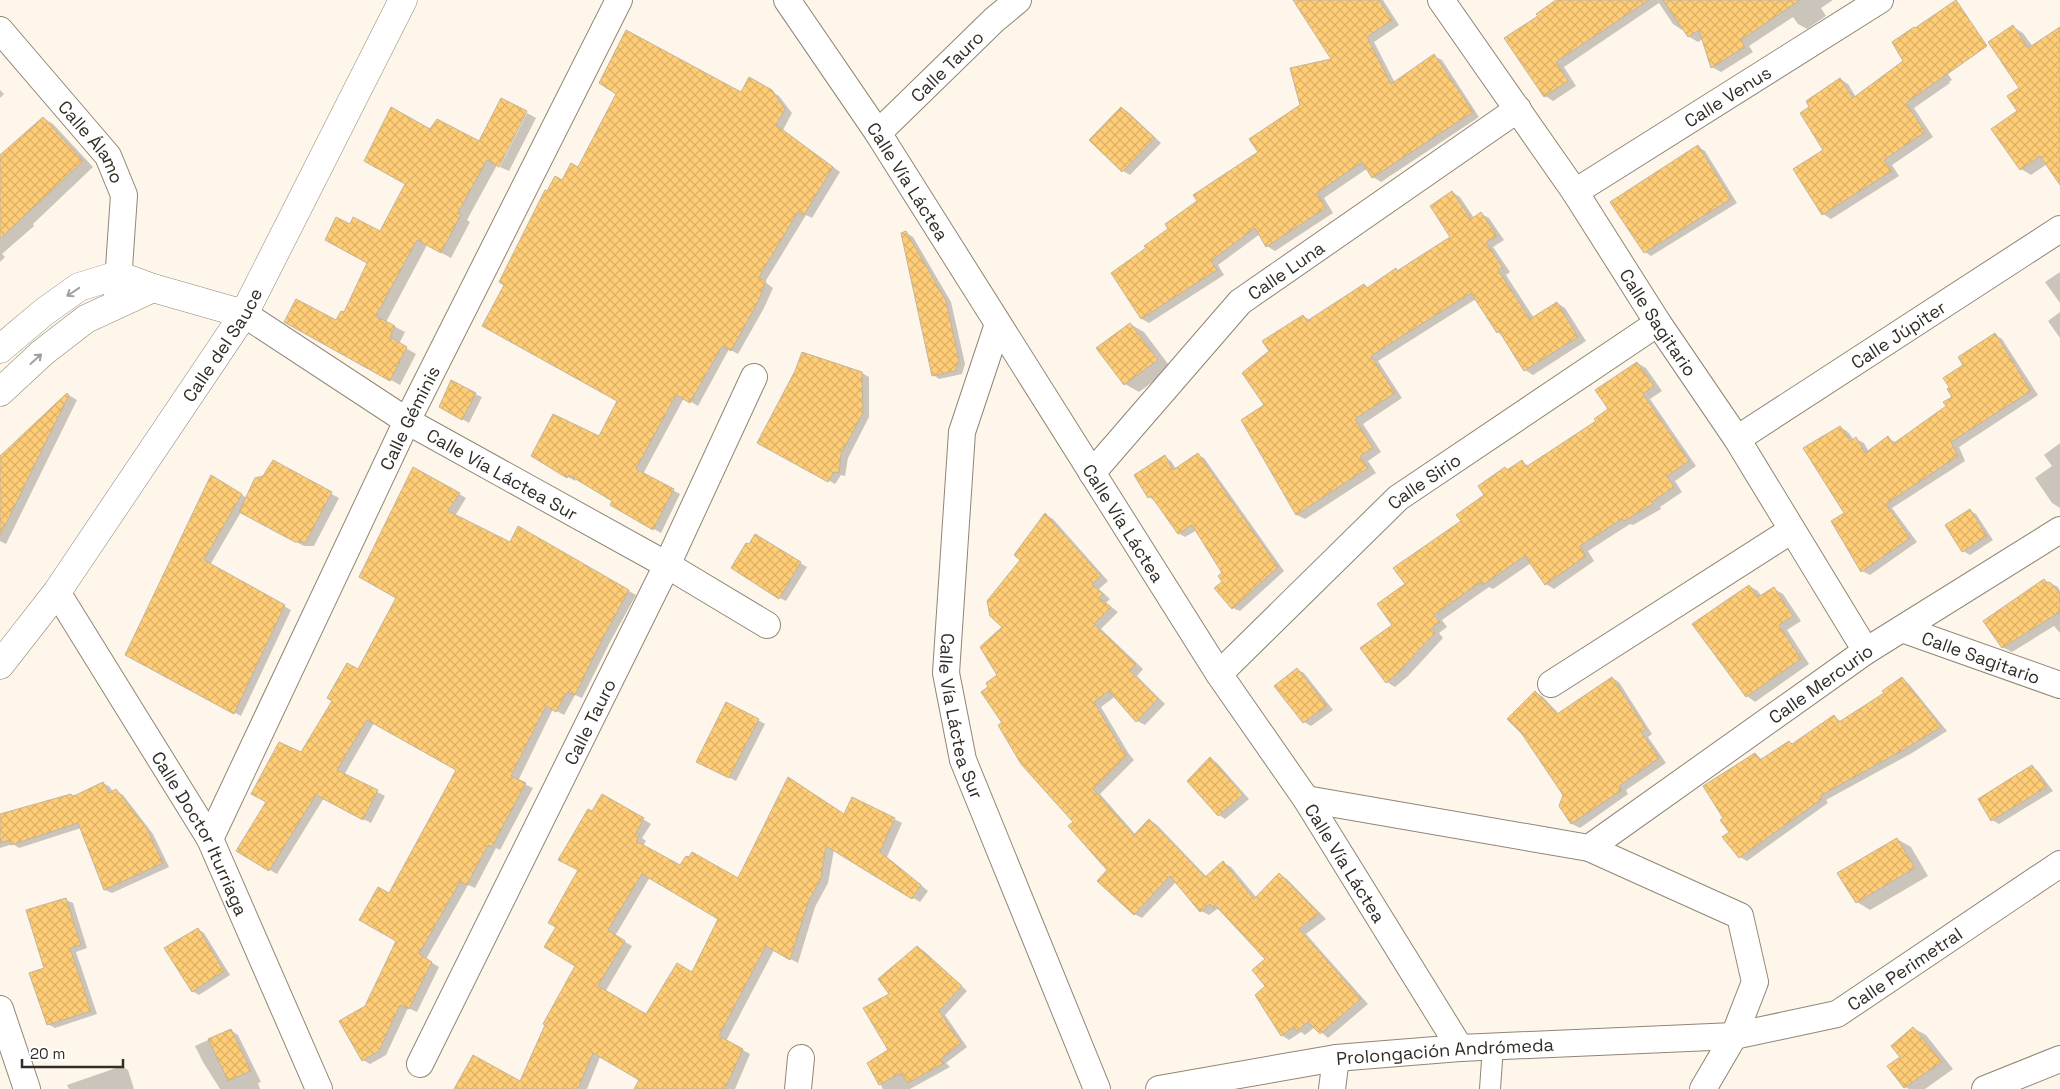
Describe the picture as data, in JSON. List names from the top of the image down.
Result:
{
  "streets": {
    "street": [
      "Calle Tauro",
      "Calle Venus",
      "Calle Álamo",
      "Calle Vía Láctea",
      "Calle Luna",
      "Calle Sagitario",
      "Calle Júpiter",
      "Calle del Sauce",
      "Calle Géminis",
      "Calle Vía Láctea Sur",
      "Calle Sirio",
      "Calle Mercurio",
      "Calle Doctor Iturriaga",
      "Calle Perimetral",
      "Prolongación Andrómeda"
    ]
  },
  "crossings": [
    ["Calle Tauro", "Calle Vía Láctea"],
    ["Calle Tauro", "Calle Vía Láctea Sur"],
    ["Calle Venus", "Calle Sagitario"],
    ["Calle Vía Láctea", "Calle Luna"],
    ["Calle Vía Láctea", "Calle Vía Láctea Sur"],
    ["Calle Vía Láctea", "Calle Sirio"],
    ["Calle Vía Láctea", "Prolongación Andrómeda"],
    ["Calle Luna", "Calle Sagitario"],
    ["Calle Sagitario", "Calle Júpiter"],
    ["Calle Sagitario", "Calle Sirio"],
    ["Calle Sagitario", "Calle Mercurio"],
    ["Calle del Sauce", "Calle Vía Láctea Sur"],
    ["Calle del Sauce", "Calle Doctor Iturriaga"],
    ["Calle Géminis", "Calle Vía Láctea Sur"],
    ["Calle Géminis", "Calle Doctor Iturriaga"],
    ["Calle Perimetral", "Prolongación Andrómeda"]
  ],
  "scale_bar": "20 m"
}
